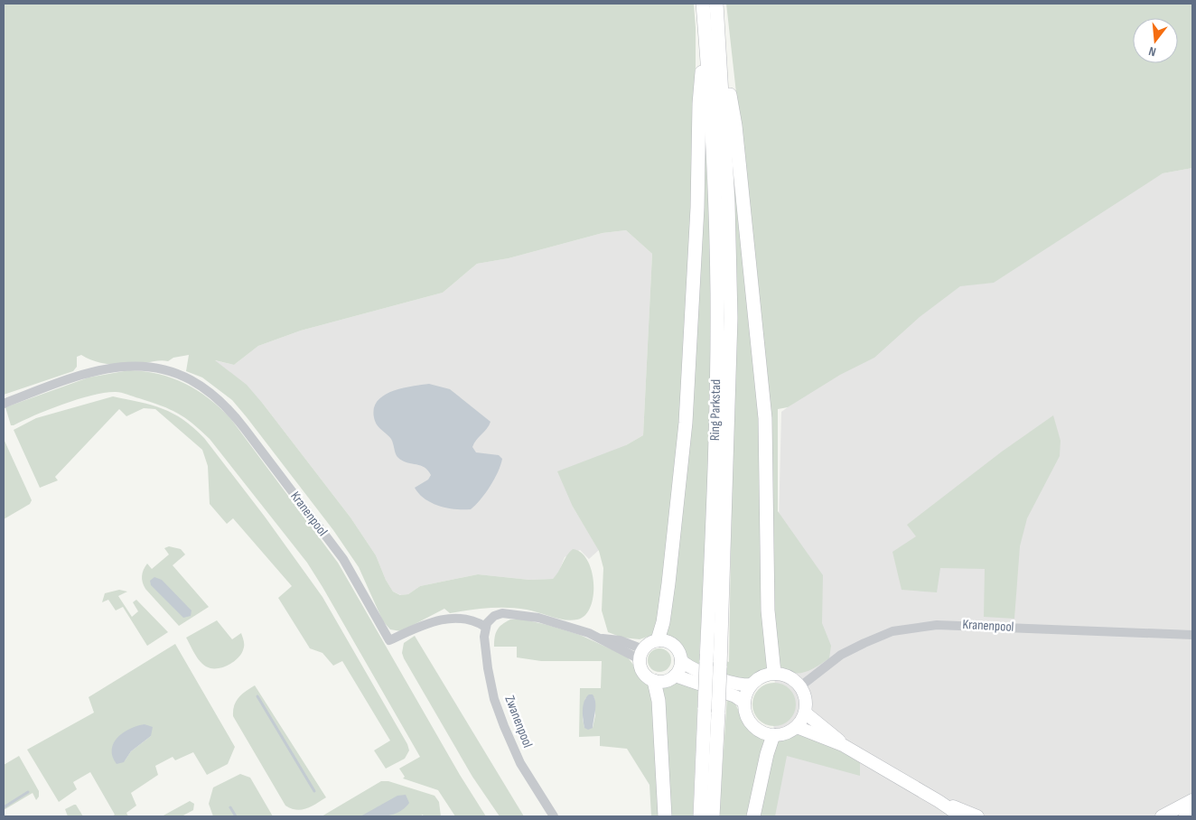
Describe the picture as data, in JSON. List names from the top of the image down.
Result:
{
  "streets": {
    "highway": ["Ring Parkstad"],
    "street": ["Kranenpool", "Zwanenpool"]
  },
  "crossings": [
    ["Kranenpool", "Zwanenpool"]
  ],
  "north": "bottom"
}
